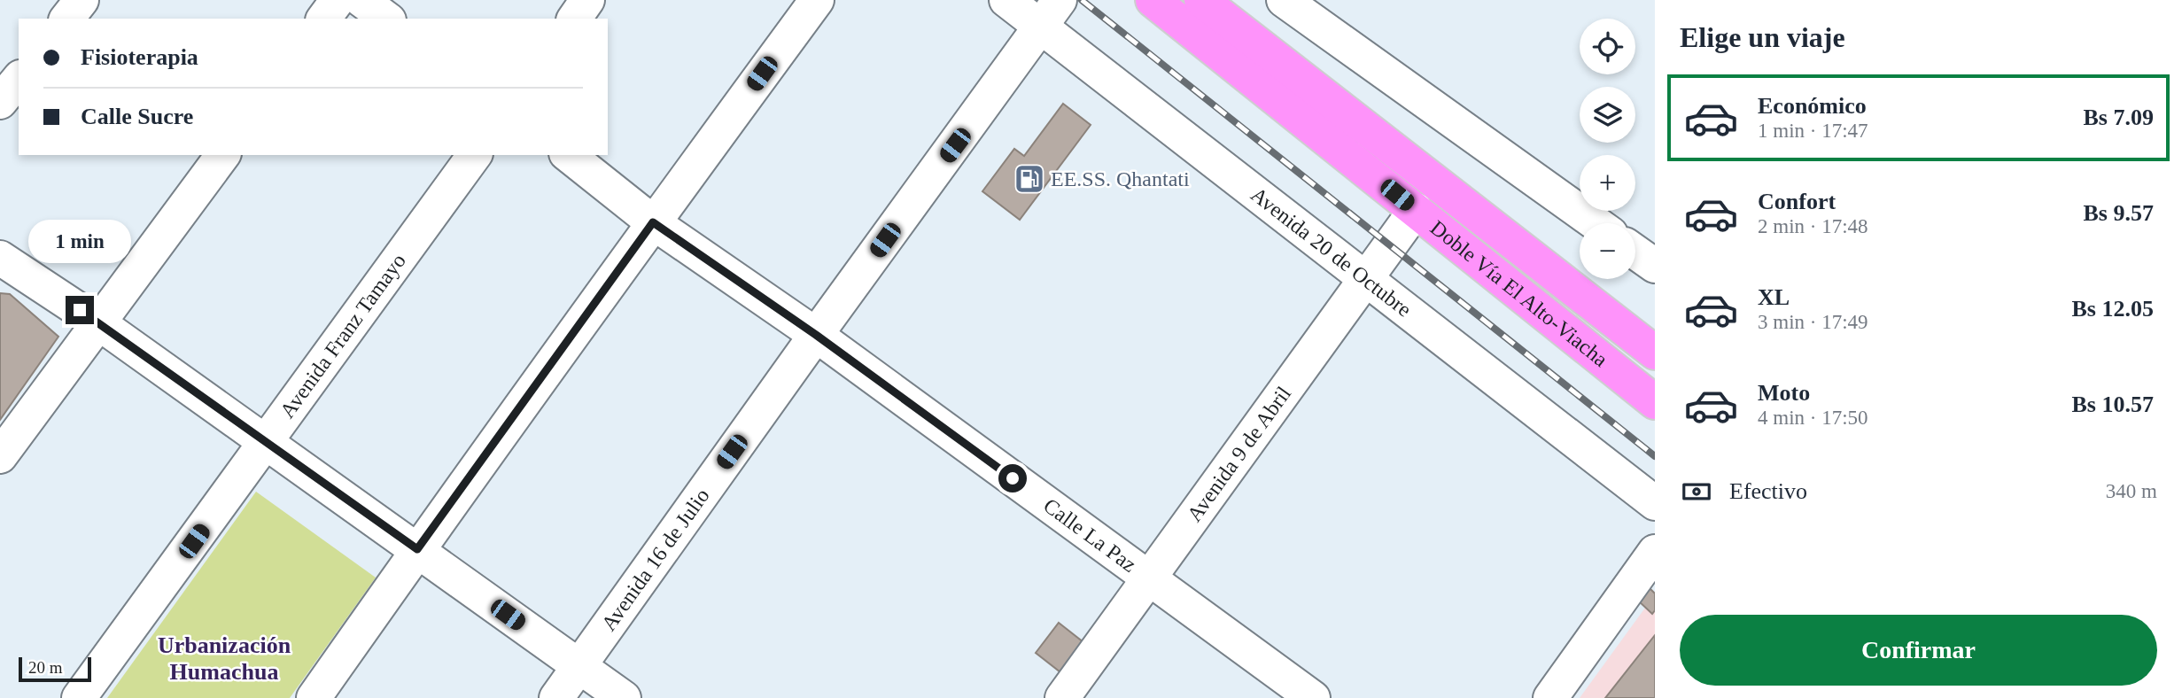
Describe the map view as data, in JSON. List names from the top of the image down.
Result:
{
  "streets": {
    "highway": ["Doble Vía El Alto-Viacha"],
    "street": [
      "Avenida 20 de Octubre",
      "Avenida Franz Tamayo",
      "Avenida 9 de Abril",
      "Calle La Paz",
      "Avenida 16 de Julio"
    ]
  },
  "crossings": [
    ["Avenida 20 de Octubre", "Avenida 9 de Abril"],
    ["Avenida 20 de Octubre", "Avenida 16 de Julio"],
    ["Doble Vía El Alto-Viacha", "Avenida 9 de Abril"],
    ["Avenida 9 de Abril", "Calle La Paz"],
    ["Calle La Paz", "Avenida 16 de Julio"]
  ],
  "districts": ["Urbanización Humachua"],
  "places": {
    "fuel station": ["EE.SS. Qhantati"]
  },
  "scale_bar": "20 m",
  "page": {
    "heading": "Elige un viaje",
    "map_buttons": ["+", "−"],
    "banner": ["Fisioterapia", "Calle Sucre"],
    "list": [
      {
        "name": "Económico",
        "note": "1 min · 17:47",
        "value": "Bs 7.09"
      },
      {
        "name": "Confort",
        "note": "2 min · 17:48",
        "value": "Bs 9.57"
      },
      {
        "name": "XL",
        "note": "3 min · 17:49",
        "value": "Bs 12.05"
      },
      {
        "name": "Moto",
        "note": "4 min · 17:50",
        "value": "Bs 10.57"
      }
    ],
    "bubble": "1 min",
    "pay": ["Efectivo", "340 m"],
    "buttons": "Confirmar",
    "scale": "20 m"
  }
}
